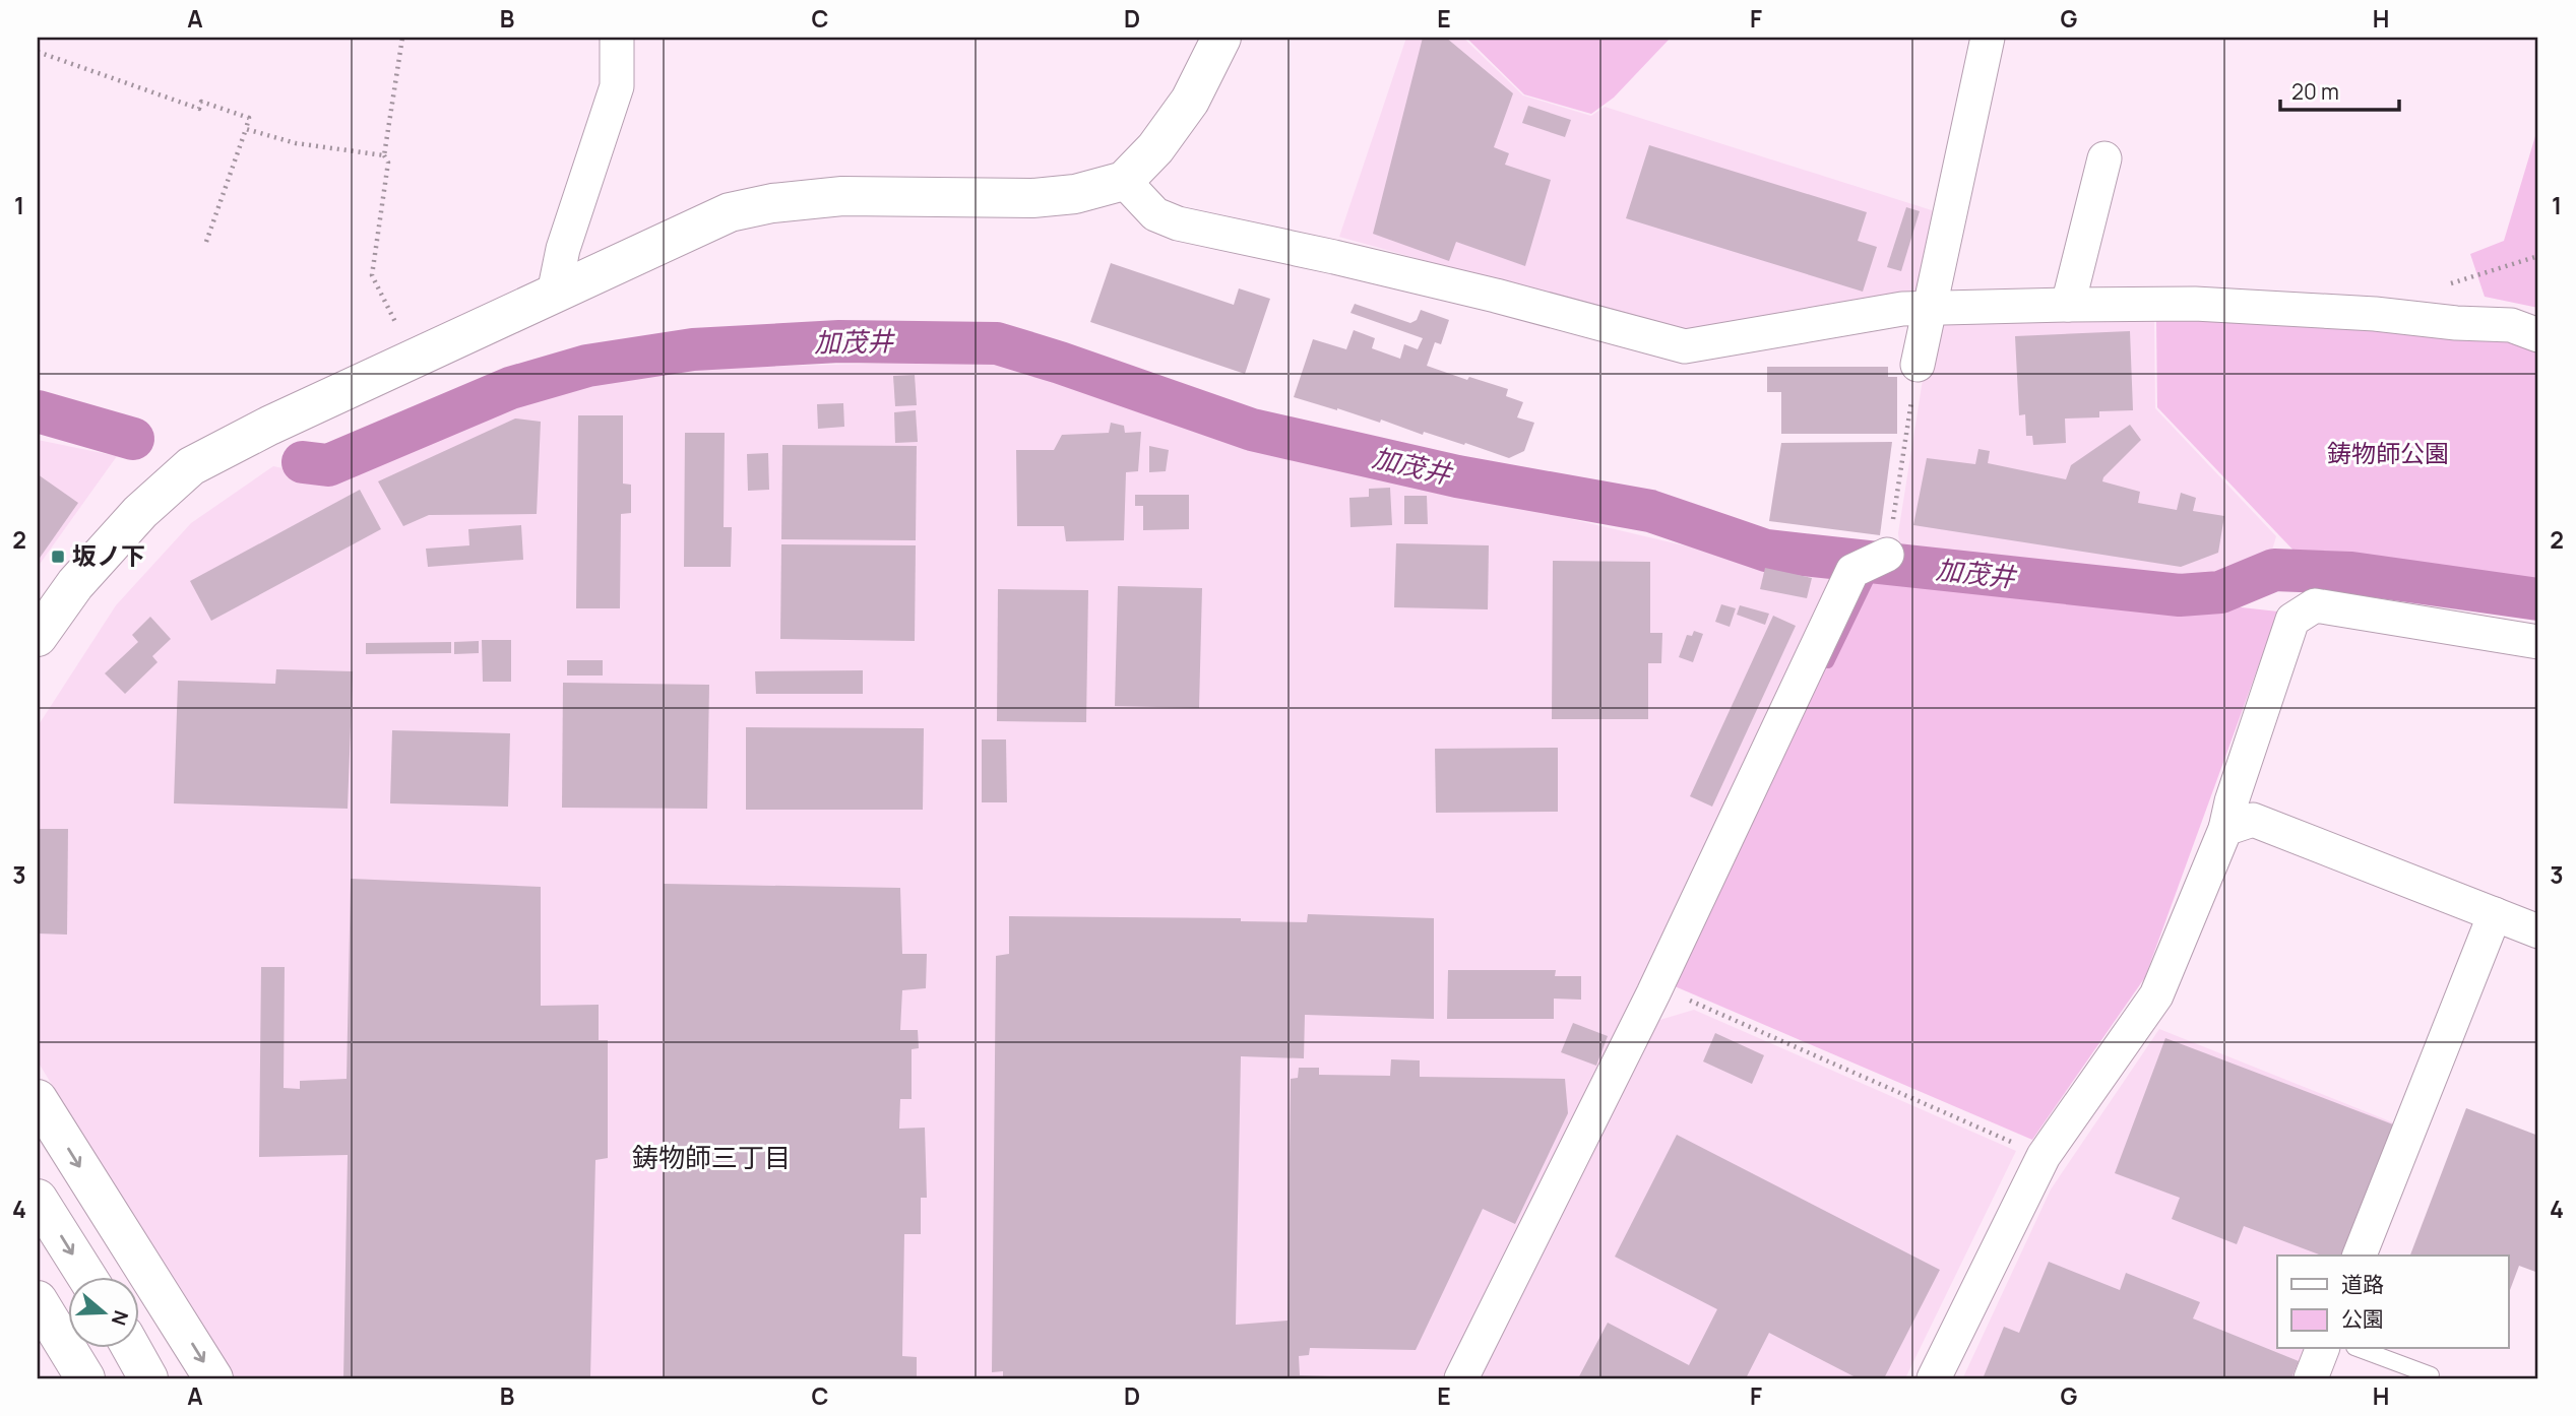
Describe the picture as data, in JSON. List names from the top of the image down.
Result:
{
  "districts": ["鋳物師三丁目"],
  "water": ["加茂井"],
  "parks": ["鋳物師公園"],
  "places": {
    "transit": ["坂ノ下"]
  },
  "legend": ["道路", "公園"],
  "scale_bar": "20 m",
  "north": "right",
  "grid": {
    "columns": [
      "A",
      "B",
      "C",
      "D",
      "E",
      "F",
      "G",
      "H"
    ],
    "rows": [
      "1",
      "2",
      "3",
      "4"
    ]
  }
}
